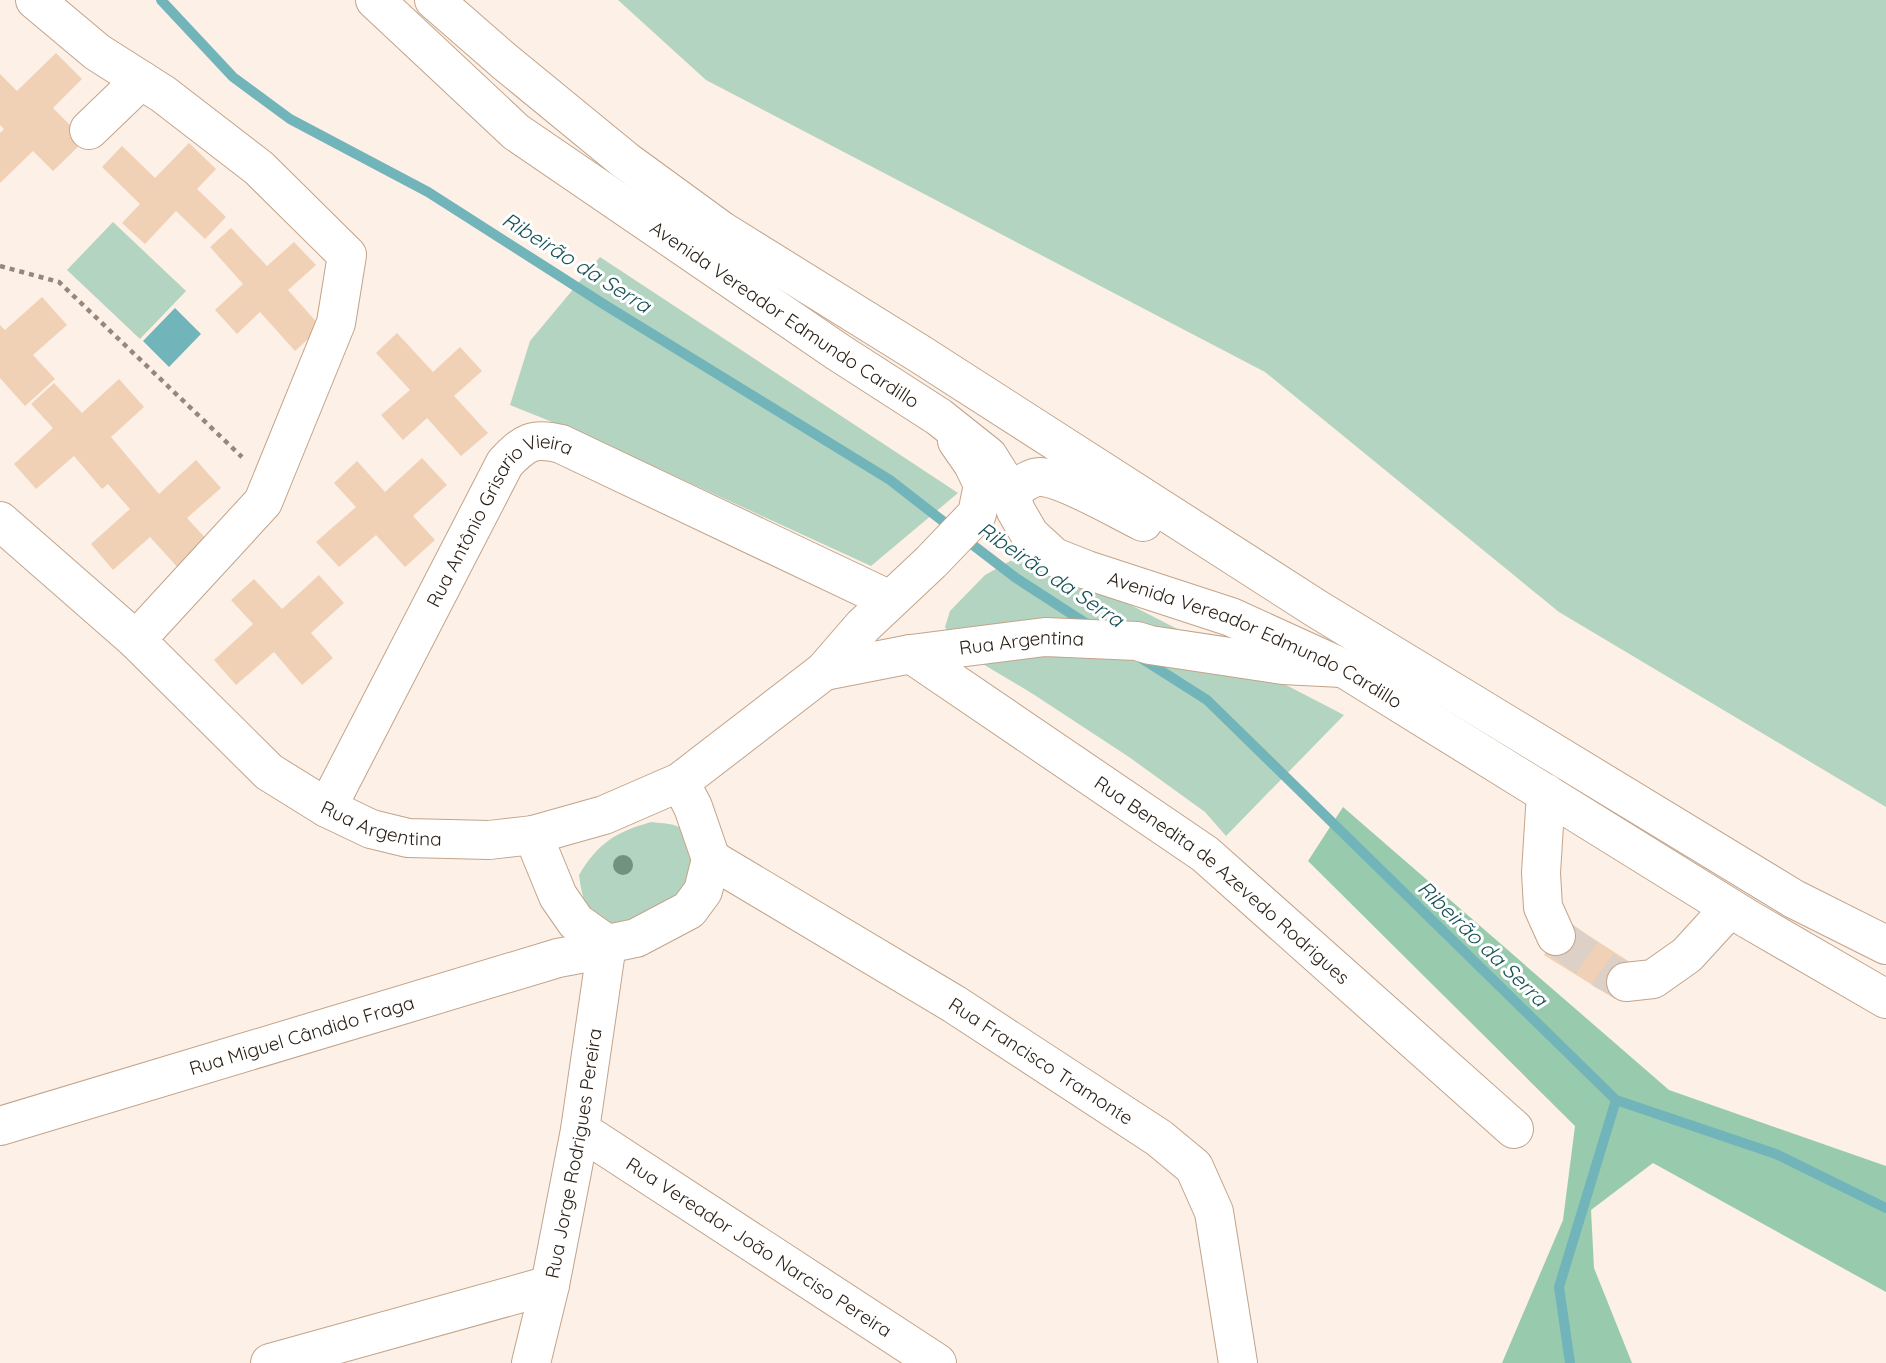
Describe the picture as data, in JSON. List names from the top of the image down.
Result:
{
  "streets": {
    "street": [
      "Avenida Vereador Edmundo Cardillo",
      "Rua Antônio Grisario Vieira",
      "Rua Argentina",
      "Rua Benedita de Azevedo Rodrigues",
      "Rua Miguel Cândido Fraga",
      "Rua Francisco Tramonte",
      "Rua Jorge Rodrigues Pereira",
      "Rua Vereador João Narciso Pereira"
    ]
  },
  "crossings": [
    ["Avenida Vereador Edmundo Cardillo", "Rua Argentina"],
    ["Rua Antônio Grisario Vieira", "Rua Argentina"],
    ["Rua Argentina", "Rua Benedita de Azevedo Rodrigues"],
    ["Rua Miguel Cândido Fraga", "Rua Jorge Rodrigues Pereira"],
    ["Rua Jorge Rodrigues Pereira", "Rua Vereador João Narciso Pereira"]
  ],
  "water": ["Ribeirão da Serra"]
}
